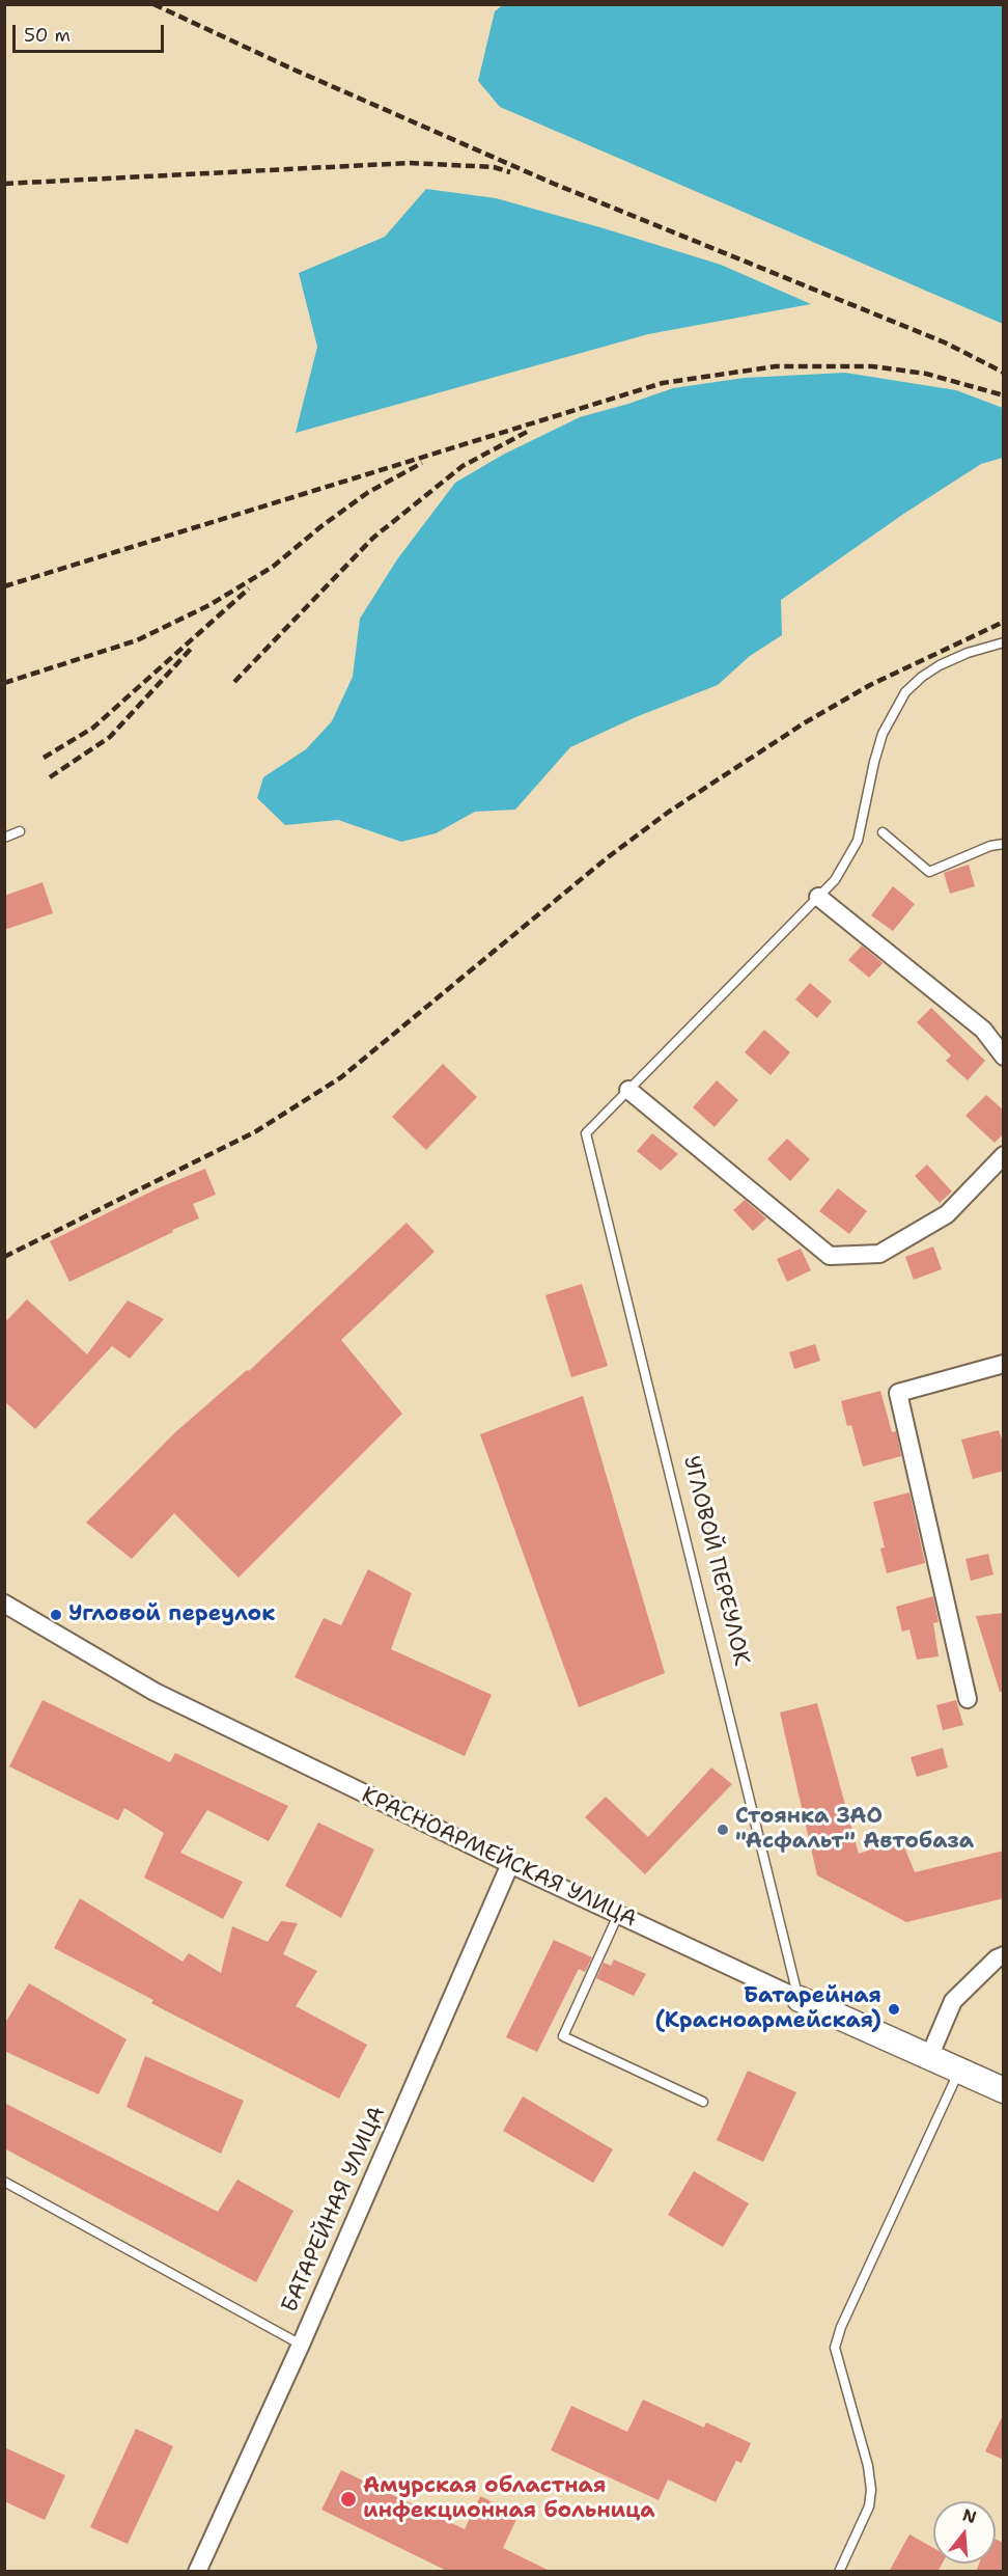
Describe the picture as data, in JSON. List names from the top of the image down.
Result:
{
  "streets": {
    "street": ["КРАСНОАРМЕЙСКАЯ УЛИЦА", "БАТАРЕЙНАЯ УЛИЦА"],
    "lane": ["УГЛОВОЙ ПЕРЕУЛОК"]
  },
  "crossings": [
    ["УГЛОВОЙ ПЕРЕУЛОК", "КРАСНОАРМЕЙСКАЯ УЛИЦА"],
    ["КРАСНОАРМЕЙСКАЯ УЛИЦА", "БАТАРЕЙНАЯ УЛИЦА"]
  ],
  "places": [
    "Угловой переулок",
    "Стоянка ЗАО \"Асфальт\" Автобаза",
    "Батарейная (Красноармейская)",
    "Амурская областная инфекционная больница"
  ],
  "scale_bar": "50 m",
  "north": "top"
}
